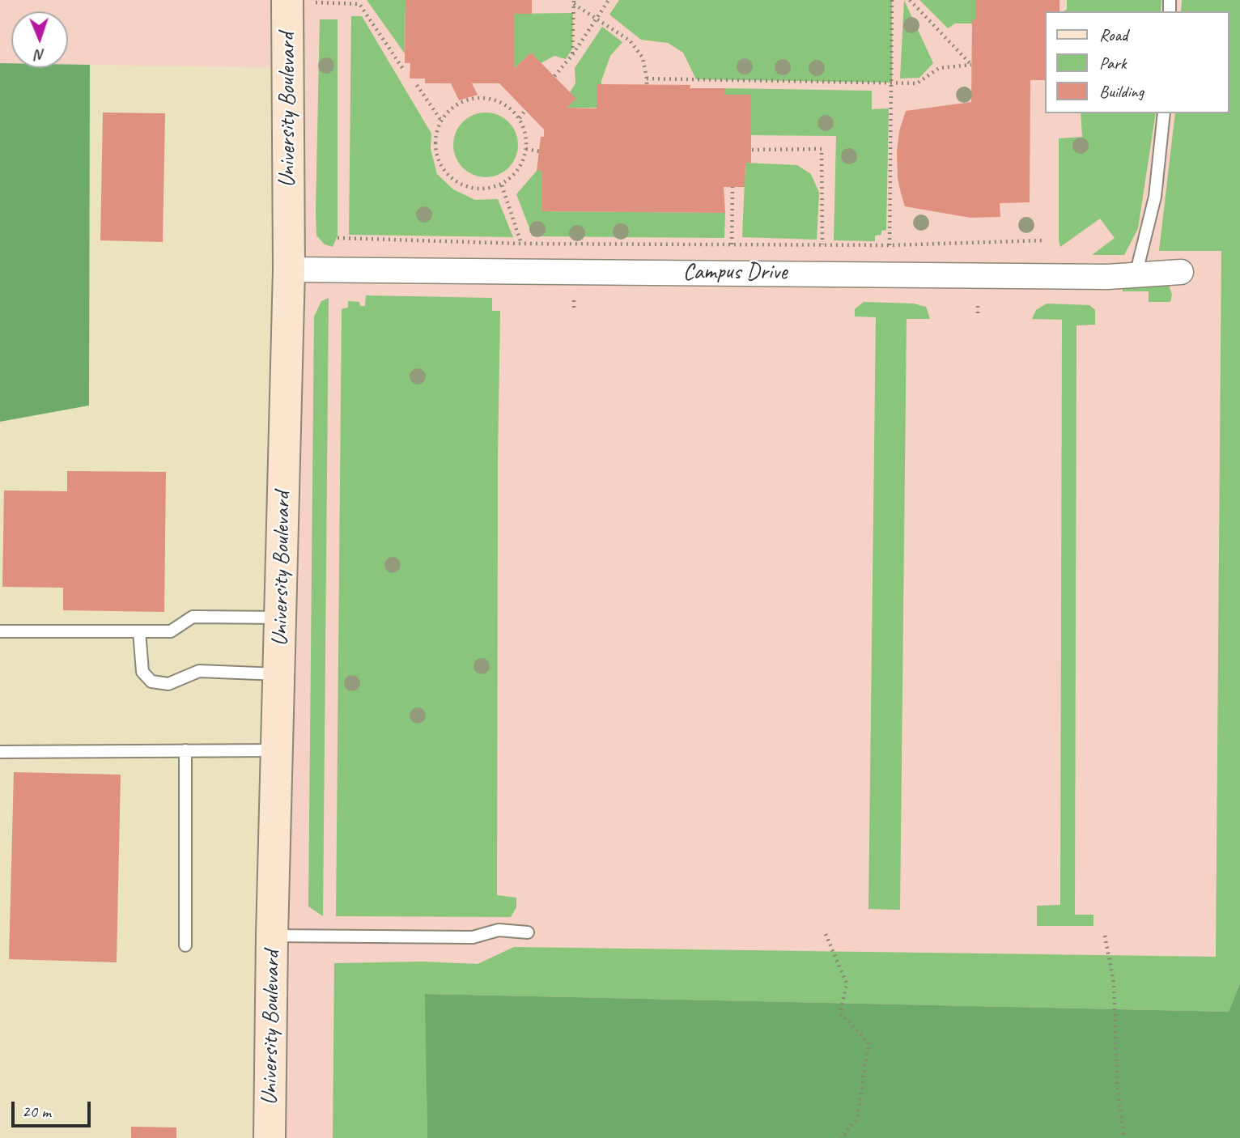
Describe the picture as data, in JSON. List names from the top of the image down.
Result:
{
  "streets": {
    "street": ["University Boulevard", "Campus Drive"]
  },
  "crossings": [
    ["University Boulevard", "Campus Drive"]
  ],
  "legend": ["Road", "Park", "Building"],
  "scale_bar": "20 m",
  "north": "bottom"
}
